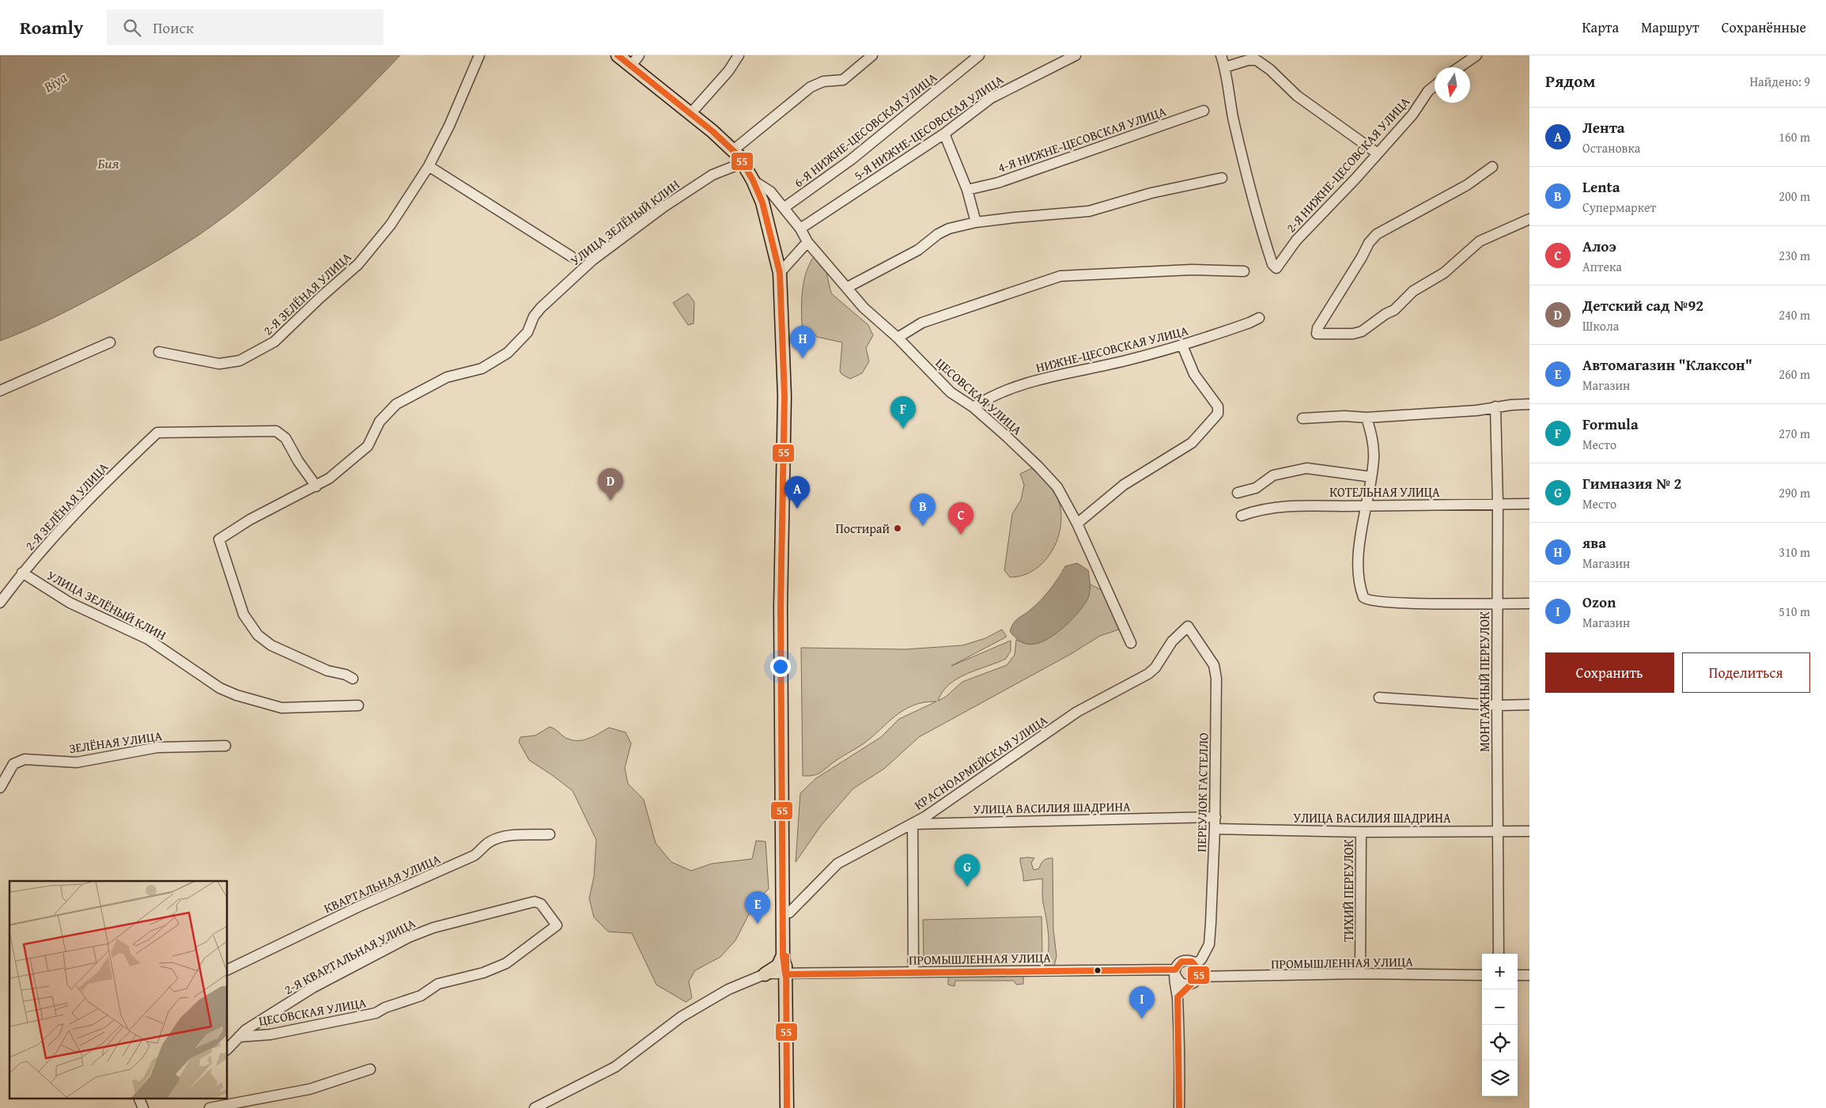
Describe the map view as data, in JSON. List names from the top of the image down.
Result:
{
  "streets": {
    "street": [
      "5-Я НИЖНЕ-ЦЕСОВСКАЯ УЛИЦА",
      "6-Я НИЖНЕ-ЦЕСОВСКАЯ УЛИЦА",
      "4-Я НИЖНЕ-ЦЕСОВСКАЯ УЛИЦА",
      "2-Я НИЖНЕ-ЦЕСОВСКАЯ УЛИЦА",
      "УЛИЦА ЗЕЛЁНЫЙ КЛИН",
      "2-Я ЗЕЛЁНАЯ УЛИЦА",
      "НИЖНЕ-ЦЕСОВСКАЯ УЛИЦА",
      "ЦЕСОВСКАЯ УЛИЦА",
      "КОТЕЛЬНАЯ УЛИЦА",
      "МОНТАЖНЫЙ ПЕРЕУЛОК",
      "ЗЕЛЁНАЯ УЛИЦА",
      "КРАСНОАРМЕЙСКАЯ УЛИЦА",
      "ПЕРЕУЛОК ГАСТЕЛЛО",
      "УЛИЦА ВАСИЛИЯ ШАДРИНА",
      "КВАРТАЛЬНАЯ УЛИЦА",
      "ТИХИЙ ПЕРЕУЛОК",
      "2-Я КВАРТАЛЬНАЯ УЛИЦА",
      "ПРОМЫШЛЕННАЯ УЛИЦА"
    ]
  },
  "crossings": [
    ["5-Я НИЖНЕ-ЦЕСОВСКАЯ УЛИЦА", "ЦЕСОВСКАЯ УЛИЦА"],
    ["6-Я НИЖНЕ-ЦЕСОВСКАЯ УЛИЦА", "ЦЕСОВСКАЯ УЛИЦА"],
    ["УЛИЦА ЗЕЛЁНЫЙ КЛИН", "2-Я ЗЕЛЁНАЯ УЛИЦА"],
    ["НИЖНЕ-ЦЕСОВСКАЯ УЛИЦА", "ЦЕСОВСКАЯ УЛИЦА"],
    ["ЦЕСОВСКАЯ УЛИЦА", "2-Я КВАРТАЛЬНАЯ УЛИЦА"],
    ["КОТЕЛЬНАЯ УЛИЦА", "МОНТАЖНЫЙ ПЕРЕУЛОК"],
    ["МОНТАЖНЫЙ ПЕРЕУЛОК", "УЛИЦА ВАСИЛИЯ ШАДРИНА"],
    ["КРАСНОАРМЕЙСКАЯ УЛИЦА", "ПЕРЕУЛОК ГАСТЕЛЛО"],
    ["КРАСНОАРМЕЙСКАЯ УЛИЦА", "УЛИЦА ВАСИЛИЯ ШАДРИНА"],
    ["ПЕРЕУЛОК ГАСТЕЛЛО", "УЛИЦА ВАСИЛИЯ ШАДРИНА"],
    ["ПЕРЕУЛОК ГАСТЕЛЛО", "ПРОМЫШЛЕННАЯ УЛИЦА"],
    ["УЛИЦА ВАСИЛИЯ ШАДРИНА", "ТИХИЙ ПЕРЕУЛОК"],
    ["ТИХИЙ ПЕРЕУЛОК", "ПРОМЫШЛЕННАЯ УЛИЦА"]
  ],
  "water": ["Biya", "Бия"],
  "places": ["Постирай"],
  "lines": ["transit line 55"],
  "north": "bottom",
  "page": {
    "header": "Roamly",
    "search": "Поиск",
    "nav": ["Карта", "Маршрут", "Сохранённые"],
    "heading": ["Рядом", "Найдено: 9"],
    "list": [
      {
        "mark": "A",
        "name": "Лента",
        "note": "Остановка",
        "value": "160 m"
      },
      {
        "mark": "B",
        "name": "Lenta",
        "note": "Супермаркет",
        "value": "200 m"
      },
      {
        "mark": "C",
        "name": "Алоэ",
        "note": "Аптека",
        "value": "230 m"
      },
      {
        "mark": "D",
        "name": "Детский сад №92",
        "note": "Школа",
        "value": "240 m"
      },
      {
        "mark": "E",
        "name": "Автомагазин \"Клаксон\"",
        "note": "Магазин",
        "value": "260 m"
      },
      {
        "mark": "F",
        "name": "Formula",
        "note": "Место",
        "value": "270 m"
      },
      {
        "mark": "G",
        "name": "Гимназия № 2",
        "note": "Место",
        "value": "290 m"
      },
      {
        "mark": "H",
        "name": "ява",
        "note": "Магазин",
        "value": "310 m"
      },
      {
        "mark": "I",
        "name": "Ozon",
        "note": "Магазин",
        "value": "510 m"
      }
    ],
    "pins": [
      "H",
      "F",
      "D",
      "A",
      "B",
      "C",
      "G",
      "E",
      "I"
    ],
    "buttons": ["Сохранить", "Поделиться"],
    "map_buttons": ["+", "−"]
  }
}
